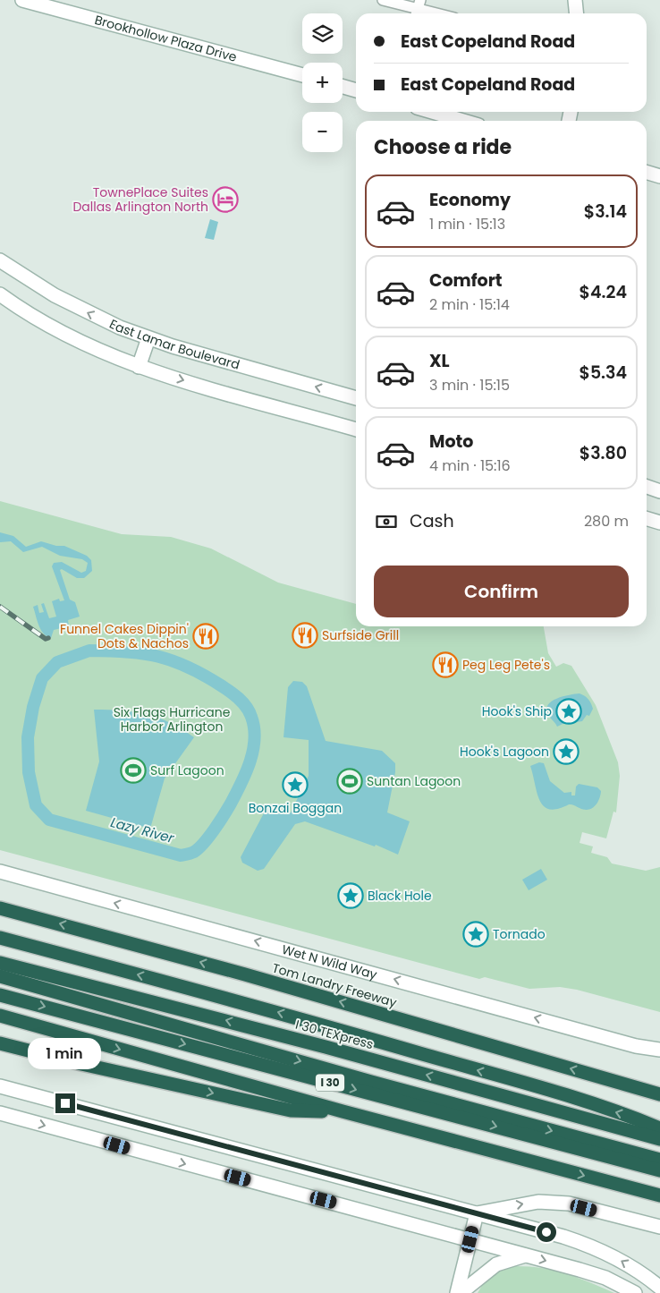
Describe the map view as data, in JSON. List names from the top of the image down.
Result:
{
  "streets": {
    "highway": ["Tom Landry Freeway", "I 30 TEXpress", "I 30"],
    "main road": ["Brookhollow Plaza Drive", "East Lamar Boulevard", "Wet N Wild Way"]
  },
  "one_way": ["Wet N Wild Way"],
  "water": ["Lazy River"],
  "parks": ["Six Flags Hurricane Harbor Arlington"],
  "places": {
    "hotel": ["TownePlace Suites Dallas Arlington North"],
    "restaurant": ["Surfside Grill", "Funnel Cakes Dippin' Dots & Nachos", "Peg Leg Pete's"],
    "place": [
      "Hook's Ship",
      "Hook's Lagoon",
      "Bonzai Boggan",
      "Black Hole",
      "Tornado"
    ],
    "sports": ["Surf Lagoon", "Suntan Lagoon"]
  },
  "page": {
    "map_buttons": ["+", "−"],
    "banner": ["East Copeland Road", "East Copeland Road"],
    "heading": "Choose a ride",
    "list": [
      {
        "name": "Economy",
        "note": "1 min · 15:13",
        "value": "$3.14"
      },
      {
        "name": "Comfort",
        "note": "2 min · 15:14",
        "value": "$4.24"
      },
      {
        "name": "XL",
        "note": "3 min · 15:15",
        "value": "$5.34"
      },
      {
        "name": "Moto",
        "note": "4 min · 15:16",
        "value": "$3.80"
      }
    ],
    "pay": ["Cash", "280 m"],
    "buttons": "Confirm",
    "bubble": "1 min"
  }
}
